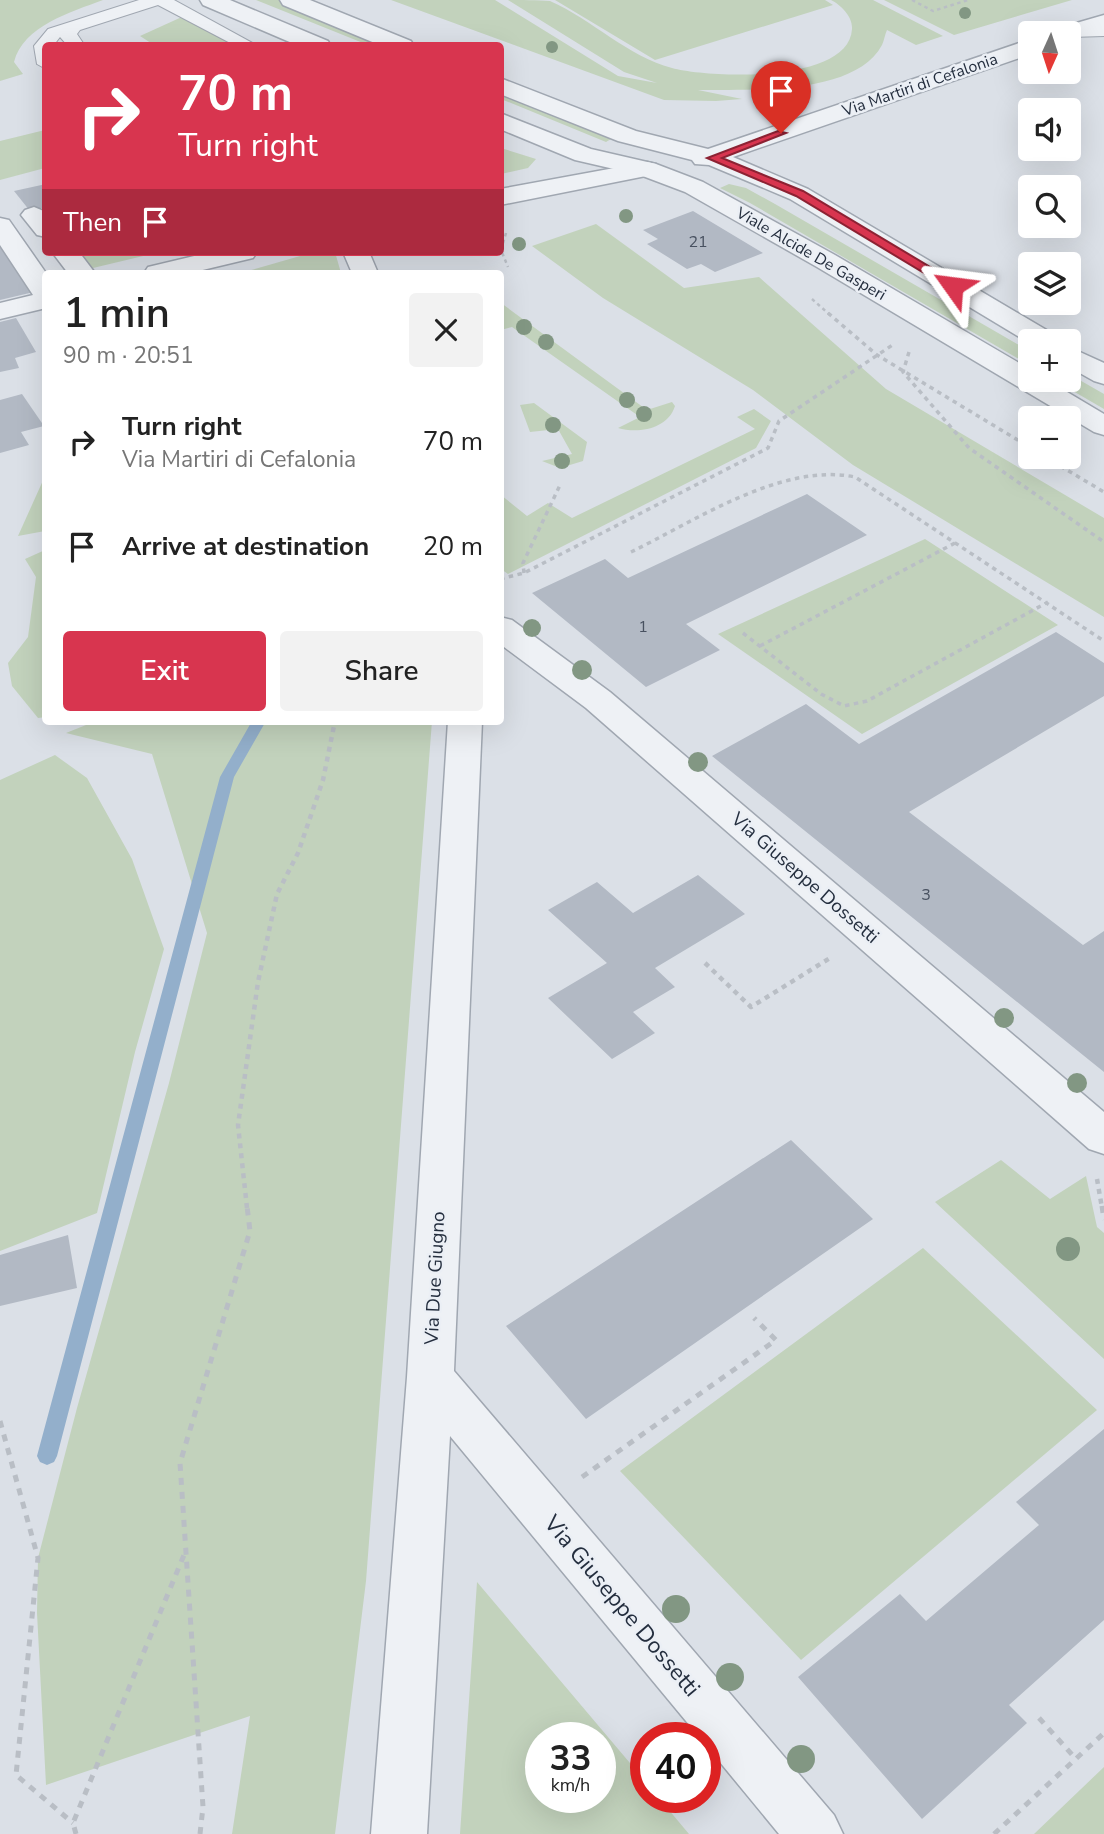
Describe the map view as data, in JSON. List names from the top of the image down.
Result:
{
  "streets": {
    "street": [
      "Via Martiri di Cefalonia",
      "Viale Alcide De Gasperi",
      "Via Giuseppe Dossetti",
      "Via Due Giugno"
    ]
  },
  "crossings": [
    ["Via Martiri di Cefalonia", "Viale Alcide De Gasperi"],
    ["Via Giuseppe Dossetti", "Via Due Giugno"]
  ],
  "house_numbers": ["21", "1", "3"],
  "north": "bottom",
  "page": {
    "map_buttons": ["+", "−"],
    "turn": ["70 m", "Turn right"],
    "then": "Then",
    "heading": ["1 min", "90 m · 20:51"],
    "list": [
      {
        "name": "Turn right",
        "note": "Via Martiri di Cefalonia",
        "value": "70 m"
      },
      {
        "name": "Arrive at destination",
        "value": "20 m"
      }
    ],
    "buttons": ["Exit", "Share"],
    "speed": "33 km/h",
    "limit": "40"
  }
}
